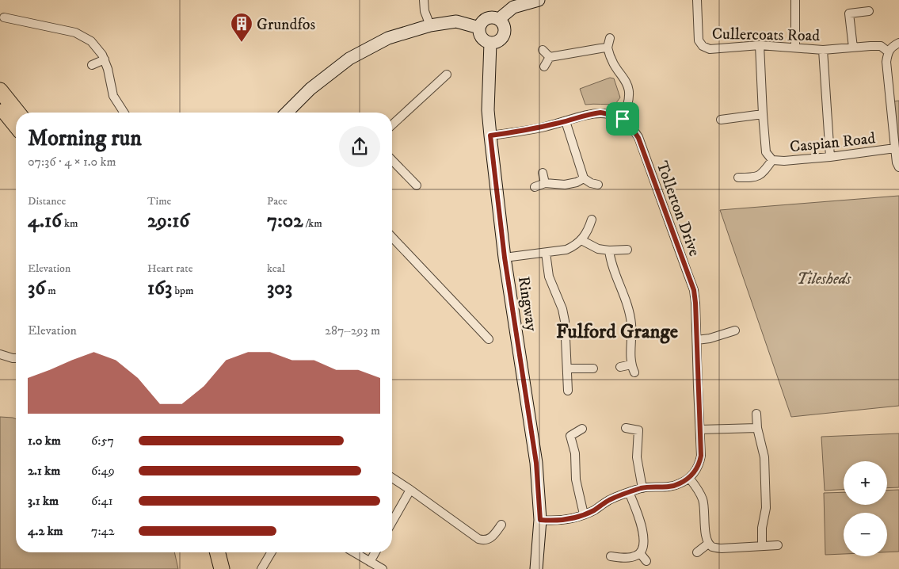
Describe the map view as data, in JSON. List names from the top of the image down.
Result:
{
  "streets": {
    "street": [
      "Cullercoats Road",
      "Caspian Road",
      "Tollerton Drive",
      "Ringway"
    ]
  },
  "crossings": [
    ["Cullercoats Road", "Caspian Road"]
  ],
  "districts": ["Fulford Grange"],
  "parks": ["Tilesheds"],
  "places": {
    "building": ["Grundfos"]
  },
  "page": {
    "heading": ["Morning run", "07:36 · 4 × 1.0 km"],
    "stats": [
      ["Distance", "4.16 km"],
      ["Time", "29:16"],
      ["Pace", "7:02 /km"],
      ["Elevation", "36 m"],
      ["Heart rate", "163 bpm"],
      ["kcal", "303"]
    ],
    "chart": ["Elevation", "287–293 m"],
    "list": [
      {
        "name": "1.0 km",
        "note": "6:57"
      },
      {
        "name": "2.1 km",
        "note": "6:49"
      },
      {
        "name": "3.1 km",
        "note": "6:41"
      },
      {
        "name": "4.2 km",
        "note": "7:42"
      }
    ],
    "map_buttons": ["+", "−"]
  }
}
